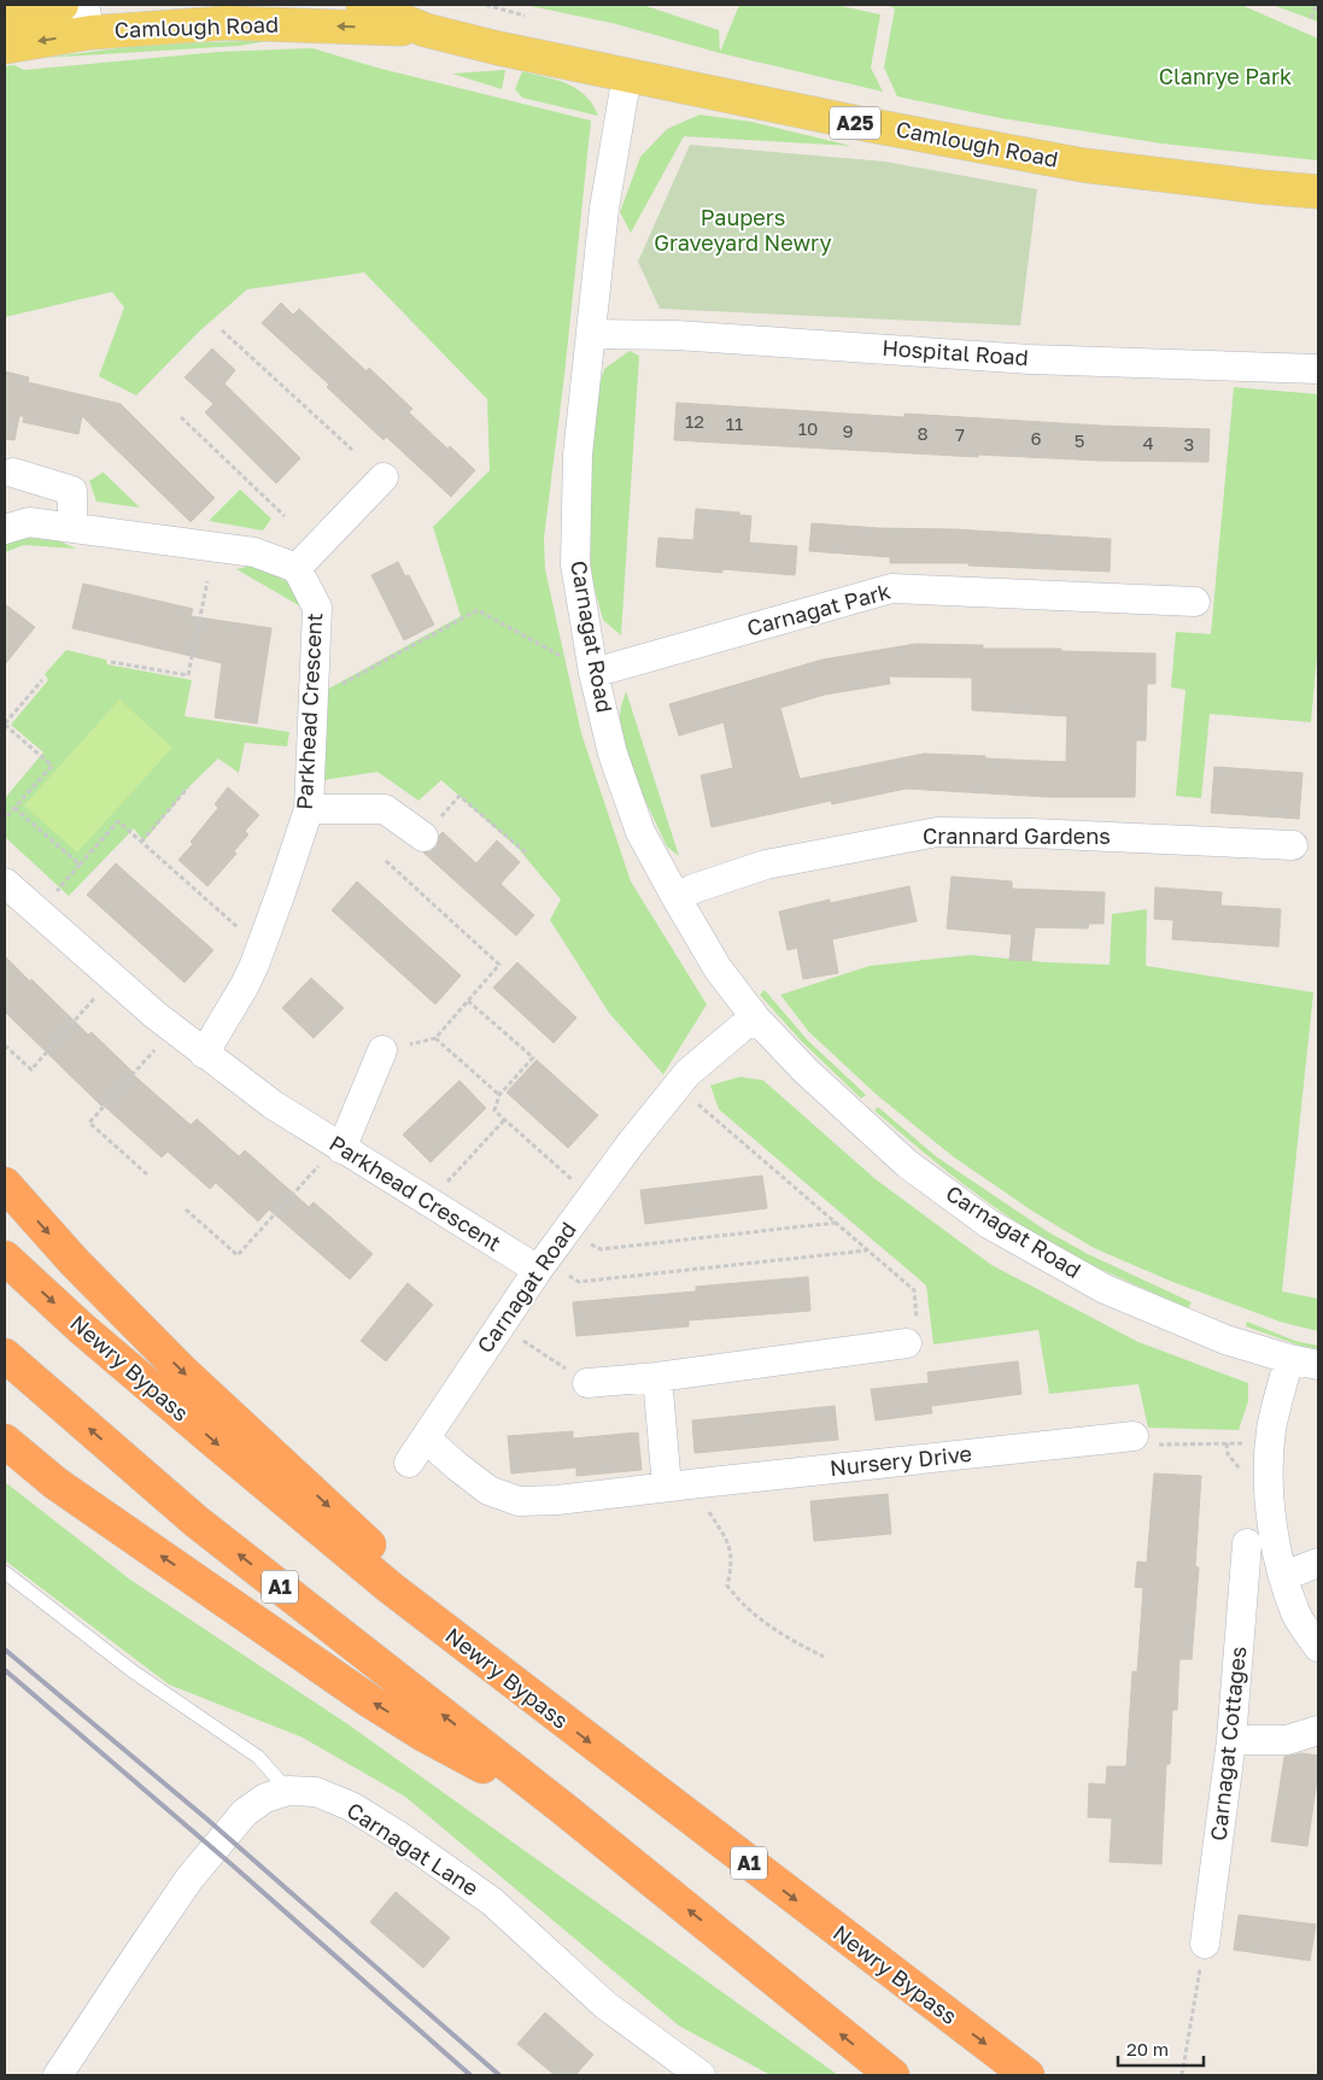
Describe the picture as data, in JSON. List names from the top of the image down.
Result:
{
  "streets": {
    "highway": ["Newry Bypass", "A1"],
    "main road": ["Camlough Road", "A25"],
    "street": [
      "Hospital Road",
      "Carnagat Park",
      "Carnagat Road",
      "Parkhead Crescent",
      "Crannard Gardens",
      "Nursery Drive",
      "Carnagat Cottages",
      "Carnagat Lane"
    ]
  },
  "crossings": [
    ["Camlough Road", "Carnagat Road"],
    ["Hospital Road", "Carnagat Road"],
    ["Carnagat Park", "Carnagat Road"],
    ["Carnagat Road", "Parkhead Crescent"],
    ["Carnagat Road", "Crannard Gardens"],
    ["Carnagat Road", "Nursery Drive"]
  ],
  "parks": ["Clanrye Park", "Paupers Graveyard Newry"],
  "house_numbers": [
    "12",
    "11",
    "10",
    "9",
    "8",
    "7",
    "6",
    "5",
    "4",
    "3"
  ],
  "scale_bar": "20 m"
}
